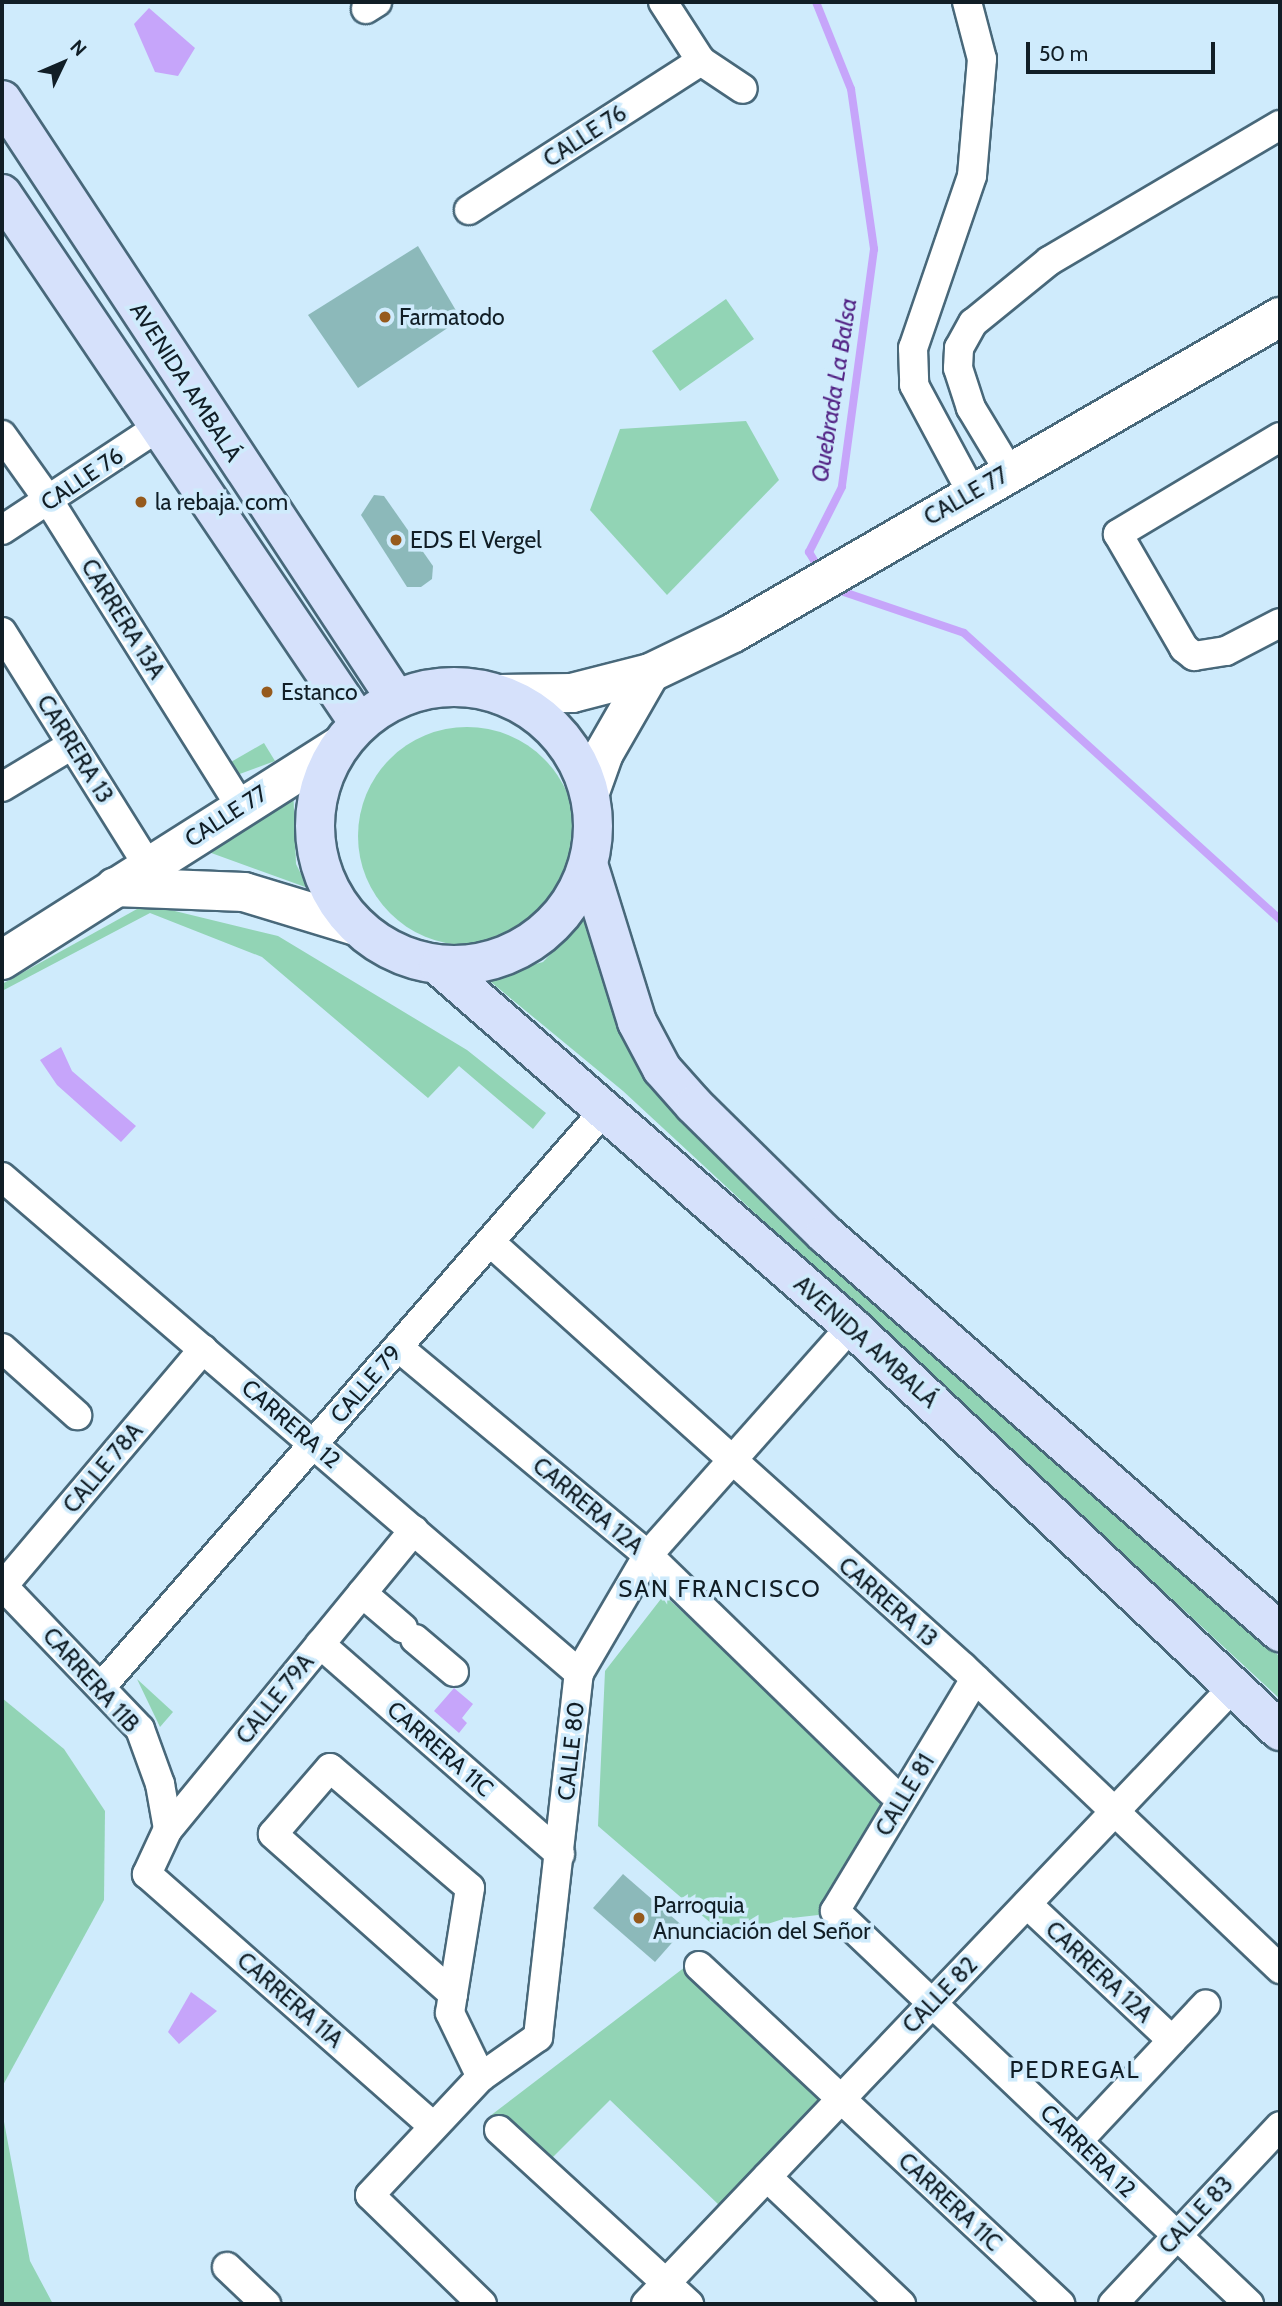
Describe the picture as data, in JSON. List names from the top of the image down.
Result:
{
  "streets": {
    "main road": ["AVENIDA AMBALÁ"],
    "street": [
      "CALLE 76",
      "CALLE 77",
      "CARRERA 13A",
      "CARRERA 13",
      "CALLE 79",
      "CARRERA 12",
      "CALLE 78A",
      "CARRERA 12A",
      "CARRERA 11B",
      "CALLE 79A",
      "CARRERA 11C",
      "CALLE 80",
      "CALLE 81",
      "CALLE 82",
      "CARRERA 11A",
      "CALLE 83"
    ]
  },
  "crossings": [
    ["CALLE 76", "AVENIDA AMBALÁ"],
    ["CALLE 76", "CARRERA 13A"],
    ["AVENIDA AMBALÁ", "CALLE 77"],
    ["AVENIDA AMBALÁ", "CALLE 79"],
    ["AVENIDA AMBALÁ", "CALLE 80"],
    ["AVENIDA AMBALÁ", "CALLE 82"],
    ["CALLE 77", "CARRERA 13A"],
    ["CALLE 77", "CARRERA 13"],
    ["CARRERA 13", "CALLE 79"],
    ["CARRERA 13", "CALLE 80"],
    ["CARRERA 13", "CALLE 81"],
    ["CARRERA 13", "CALLE 82"],
    ["CALLE 79", "CARRERA 12"],
    ["CALLE 79", "CARRERA 12A"],
    ["CALLE 79", "CARRERA 11B"],
    ["CARRERA 12", "CALLE 78A"],
    ["CARRERA 12", "CALLE 79A"],
    ["CARRERA 12", "CALLE 80"],
    ["CARRERA 12", "CALLE 81"],
    ["CARRERA 12", "CALLE 82"],
    ["CARRERA 12", "CALLE 83"],
    ["CALLE 78A", "CARRERA 11B"],
    ["CARRERA 12A", "CALLE 80"],
    ["CARRERA 12A", "CALLE 82"],
    ["CARRERA 11B", "CALLE 79A"],
    ["CALLE 79A", "CARRERA 11C"],
    ["CALLE 79A", "CARRERA 11A"],
    ["CARRERA 11C", "CALLE 80"],
    ["CARRERA 11C", "CALLE 82"],
    ["CALLE 80", "CARRERA 11A"]
  ],
  "districts": ["SAN FRANCISCO", "PEDREGAL"],
  "water": ["Quebrada La Balsa"],
  "places": [
    "Farmatodo",
    "la rebaja. com",
    "EDS El Vergel",
    "Estanco",
    "Parroquia Anunciación del Señor"
  ],
  "scale_bar": "50 m",
  "north": "top right"
}
